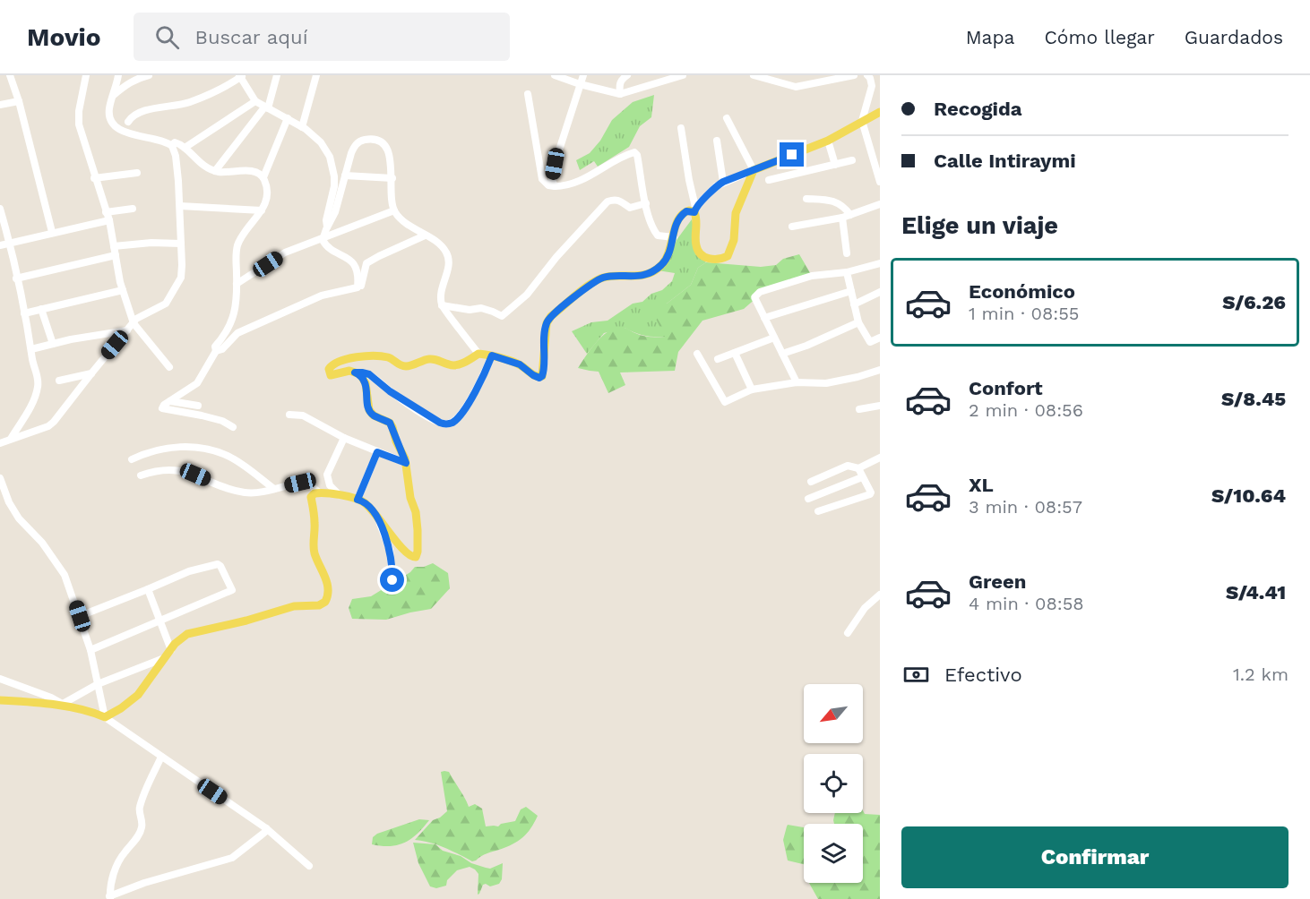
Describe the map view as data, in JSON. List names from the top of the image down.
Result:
{
  "north": "bottom left",
  "page": {
    "header": "Movio",
    "search": "Buscar aquí",
    "nav": ["Mapa", "Cómo llegar", "Guardados"],
    "banner": ["Recogida", "Calle Intiraymi"],
    "heading": "Elige un viaje",
    "list": [
      {
        "name": "Económico",
        "note": "1 min · 08:55",
        "value": "S/6.26"
      },
      {
        "name": "Confort",
        "note": "2 min · 08:56",
        "value": "S/8.45"
      },
      {
        "name": "XL",
        "note": "3 min · 08:57",
        "value": "S/10.64"
      },
      {
        "name": "Green",
        "note": "4 min · 08:58",
        "value": "S/4.41"
      }
    ],
    "pay": ["Efectivo", "1.2 km"],
    "buttons": "Confirmar"
  }
}
